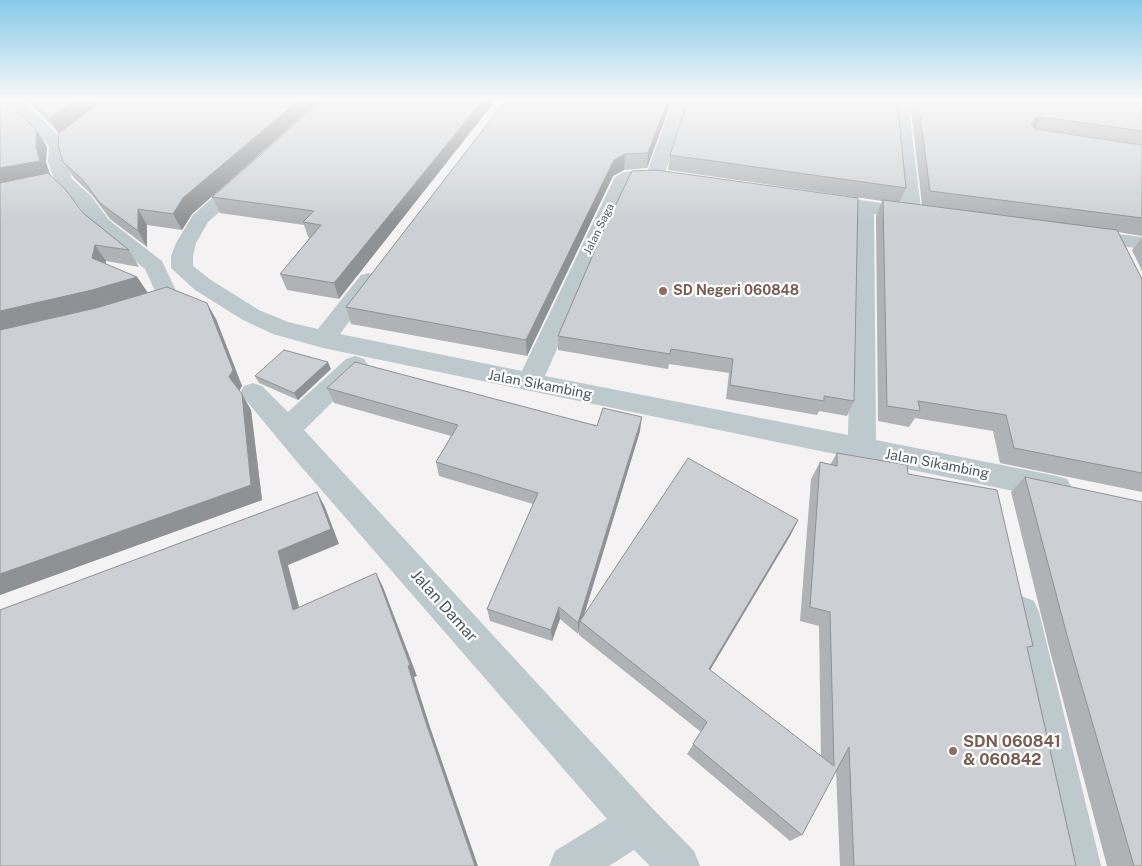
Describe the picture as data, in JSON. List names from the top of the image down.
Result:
{
  "streets": {
    "street": ["Jalan Saga", "Jalan Sikambing", "Jalan Damar"]
  },
  "crossings": [
    ["Jalan Saga", "Jalan Sikambing"]
  ],
  "places": ["SD Negeri 060848", "SDN 060841 & 060842"]
}
